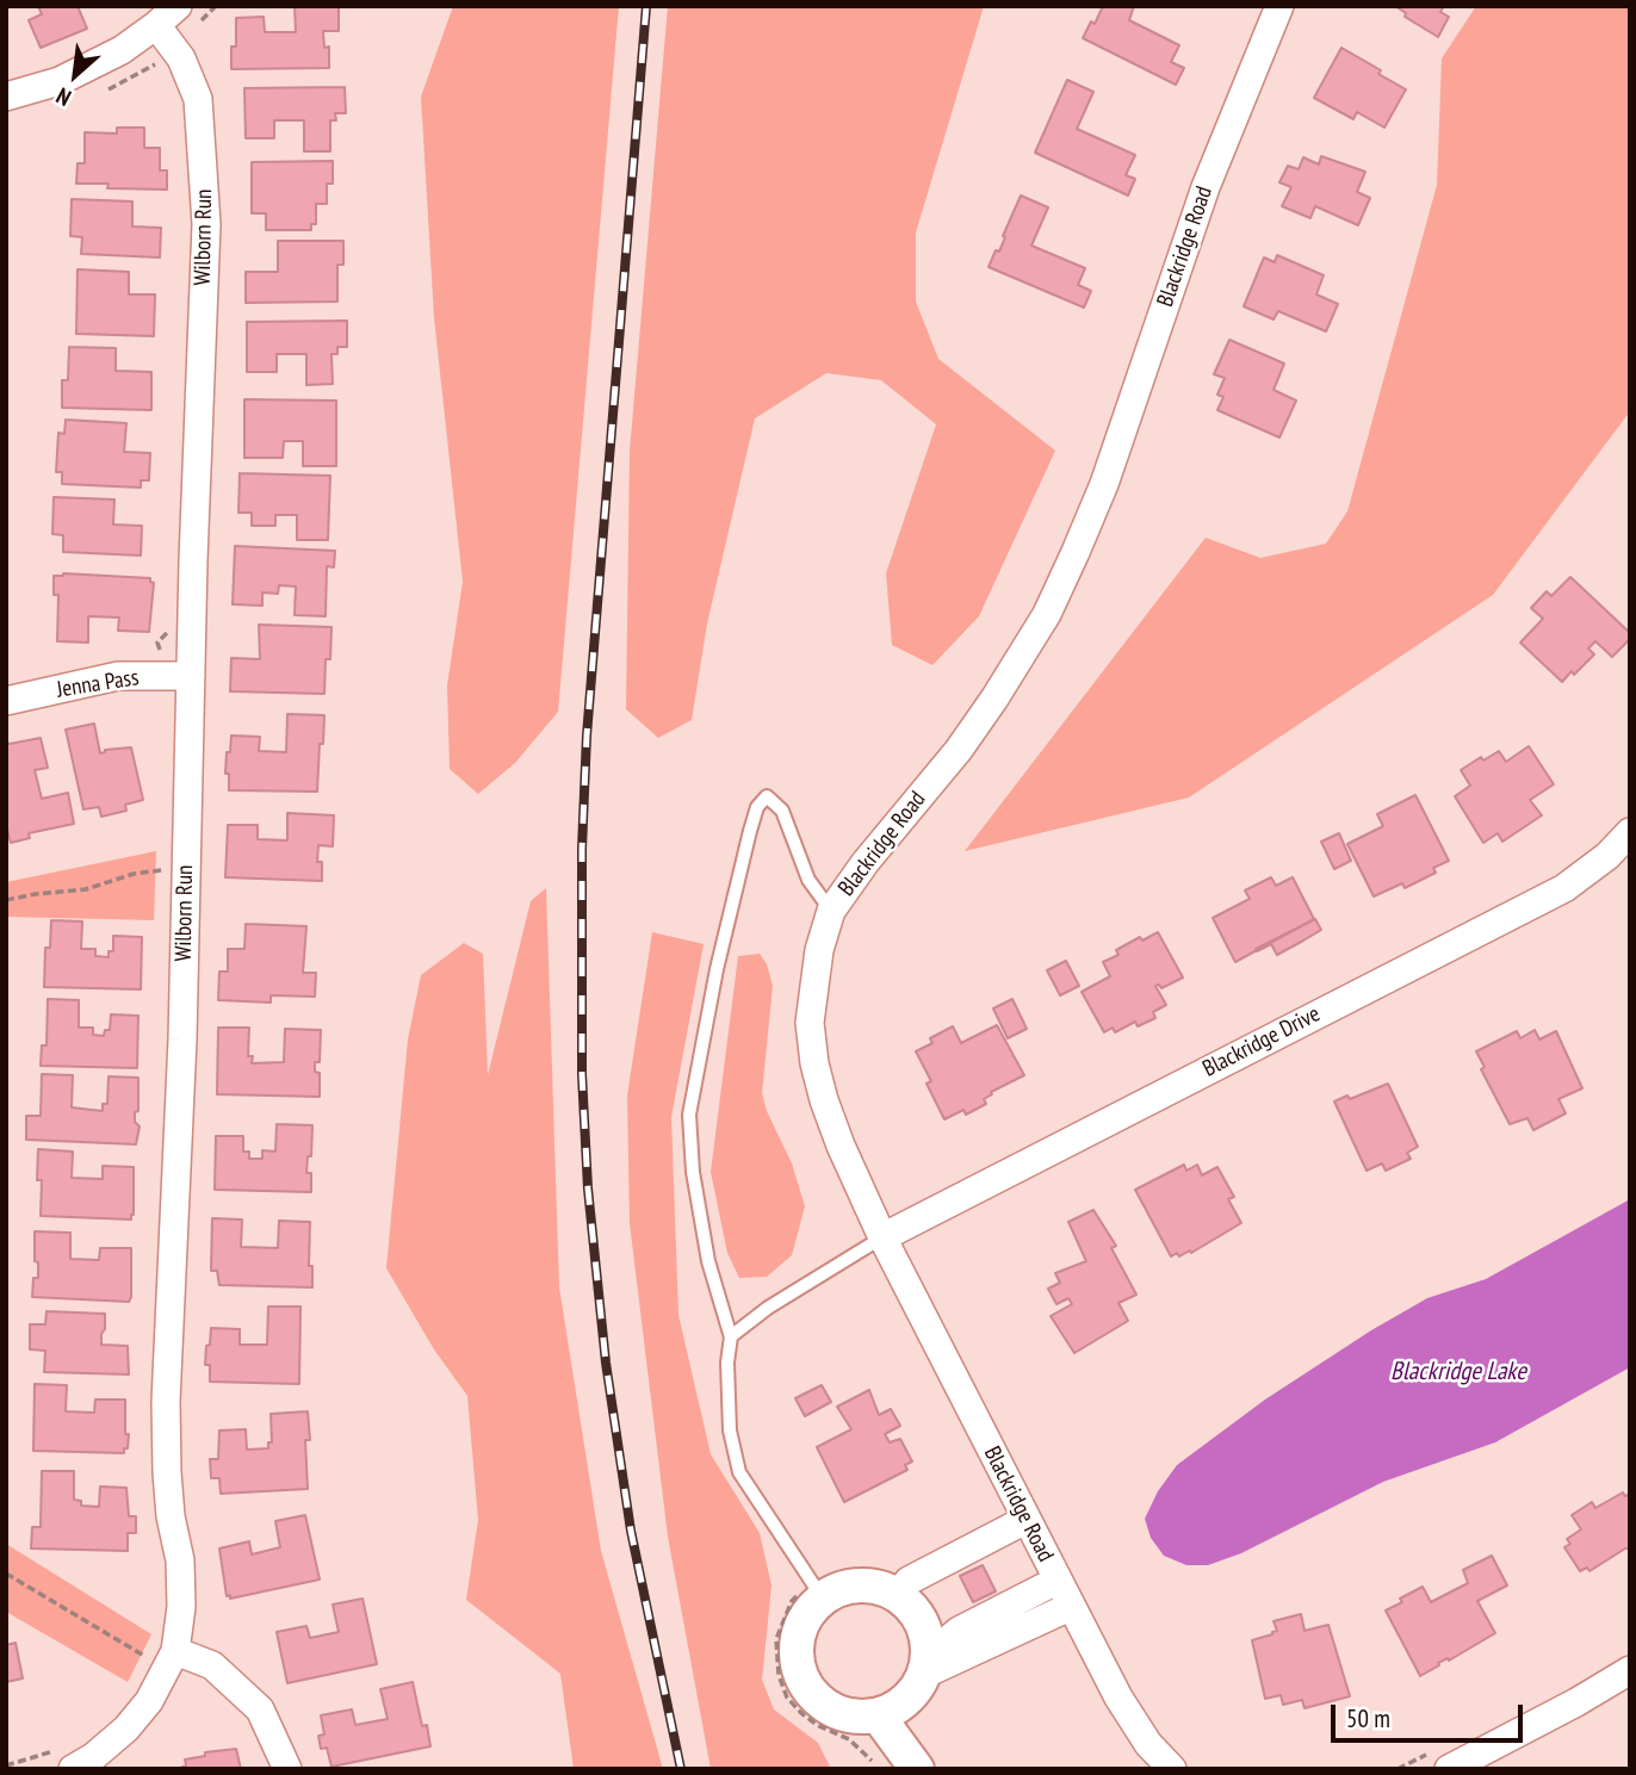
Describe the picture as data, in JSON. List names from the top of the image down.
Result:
{
  "streets": {
    "street": [
      "Wilborn Run",
      "Blackridge Road",
      "Jenna Pass",
      "Blackridge Drive"
    ]
  },
  "crossings": [
    ["Wilborn Run", "Jenna Pass"],
    ["Blackridge Road", "Blackridge Drive"]
  ],
  "water": ["Blackridge Lake"],
  "scale_bar": "50 m",
  "north": "bottom left"
}
